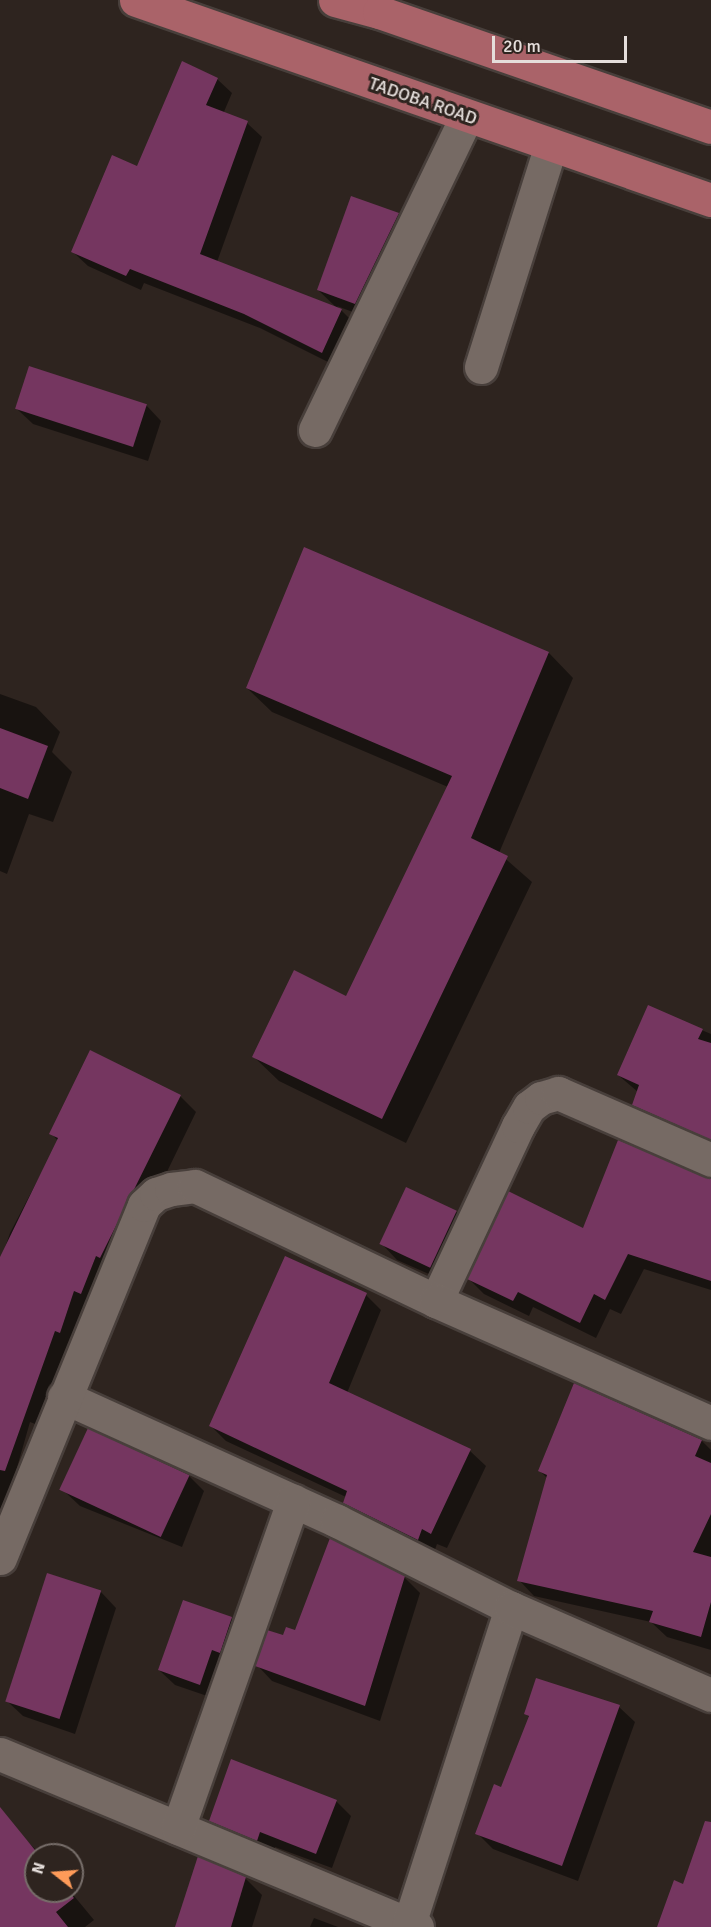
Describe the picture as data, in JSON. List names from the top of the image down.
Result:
{
  "streets": {
    "main road": ["TADOBA ROAD"]
  },
  "scale_bar": "20 m",
  "north": "left"
}
